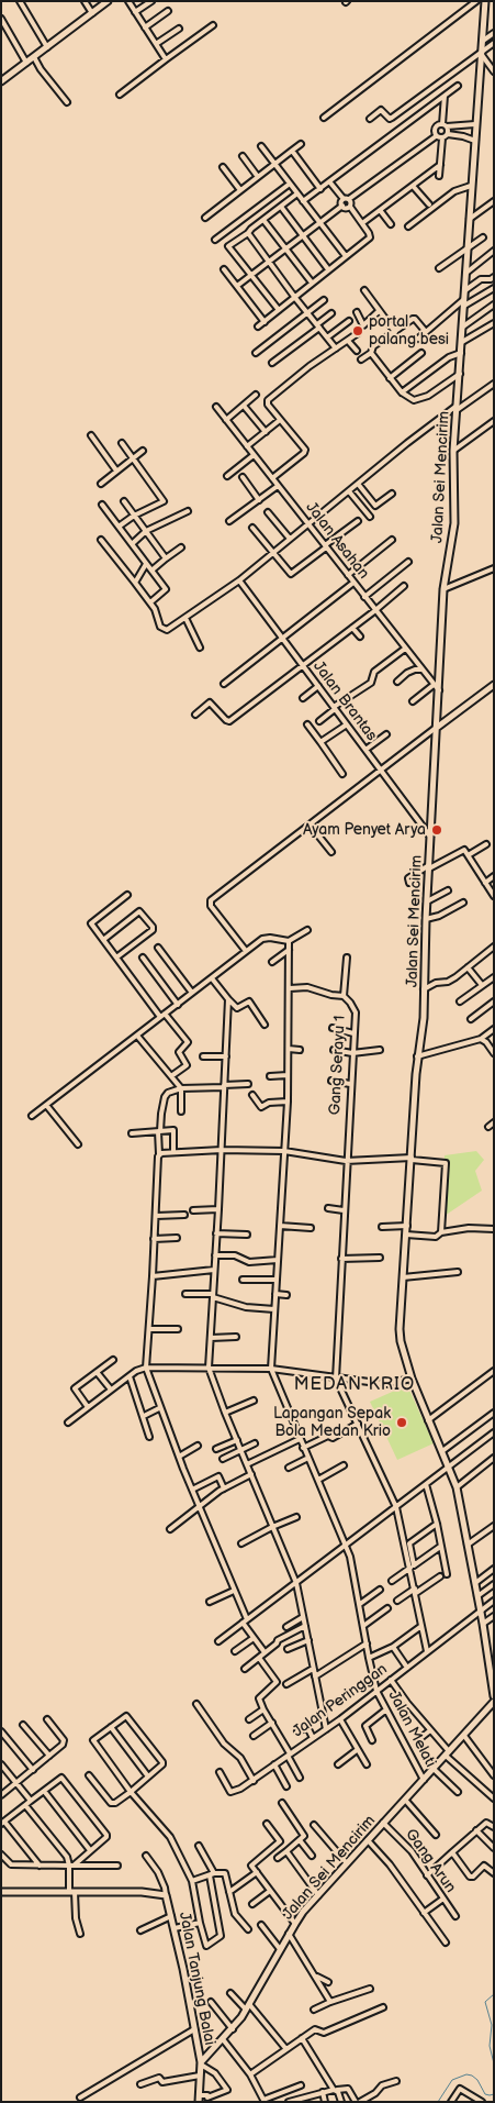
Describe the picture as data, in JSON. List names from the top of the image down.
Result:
{
  "streets": {
    "street": [
      "Jalan Sei Mencirim",
      "Jalan Asahan",
      "Jalan Brantas",
      "Gang Serayu 1",
      "Jalan Peringgan",
      "Jalan Melati",
      "Gang Arun",
      "Jalan Tanjung Balai"
    ]
  },
  "crossings": [
    ["Jalan Sei Mencirim", "Jalan Asahan"],
    ["Jalan Sei Mencirim", "Jalan Brantas"],
    ["Jalan Sei Mencirim", "Jalan Peringgan"],
    ["Jalan Sei Mencirim", "Jalan Melati"],
    ["Jalan Sei Mencirim", "Gang Arun"],
    ["Jalan Sei Mencirim", "Jalan Tanjung Balai"],
    ["Jalan Peringgan", "Jalan Melati"]
  ],
  "districts": ["MEDAN KRIO"],
  "places": ["portal palang besi", "Ayam Penyet Arya", "Lapangan Sepak Bola Medan Krio"]
}
